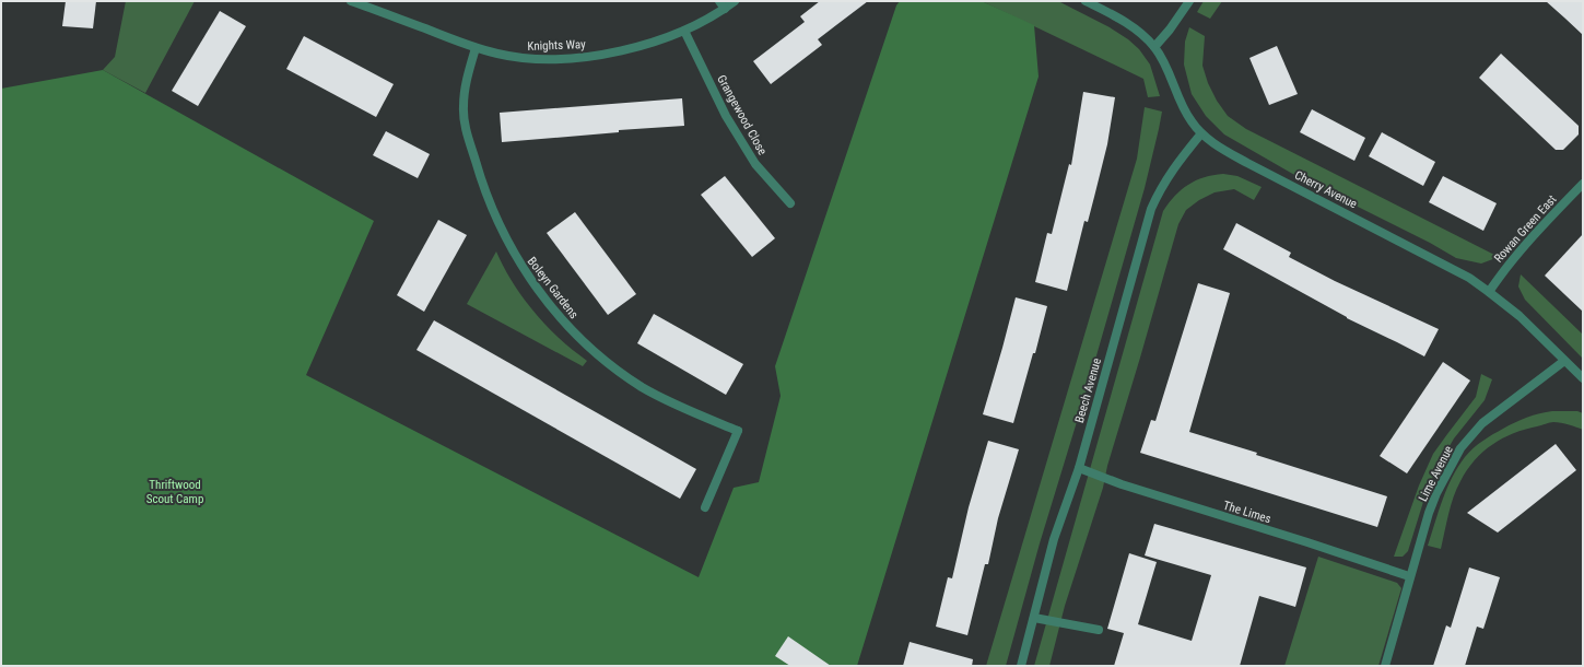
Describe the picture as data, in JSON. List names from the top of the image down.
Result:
{
  "streets": {
    "street": [
      "Knights Way",
      "Grangewood Close",
      "Cherry Avenue",
      "Rowan Green East",
      "Boleyn Gardens",
      "Beech Avenue",
      "Lime Avenue",
      "The Limes"
    ]
  },
  "crossings": [
    ["Knights Way", "Grangewood Close"],
    ["Knights Way", "Boleyn Gardens"],
    ["Cherry Avenue", "Rowan Green East"],
    ["Cherry Avenue", "Beech Avenue"],
    ["Cherry Avenue", "Lime Avenue"],
    ["Beech Avenue", "The Limes"],
    ["Lime Avenue", "The Limes"]
  ],
  "parks": ["Thriftwood Scout Camp"]
}
